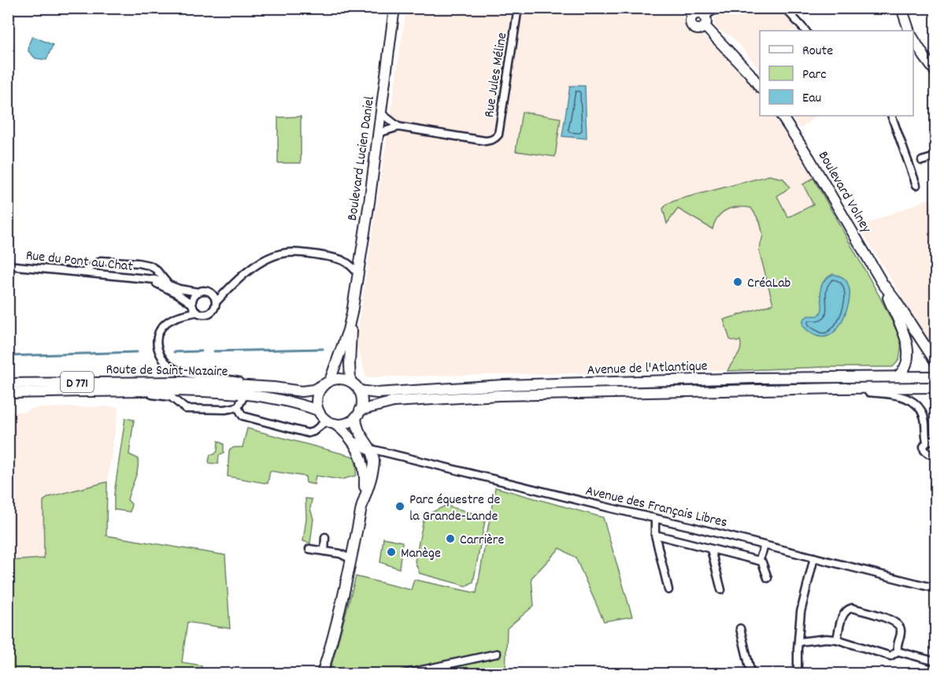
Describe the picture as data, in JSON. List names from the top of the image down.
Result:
{
  "streets": {
    "main road": [
      "Boulevard Lucien Daniel",
      "Boulevard Volney",
      "Avenue de l'Atlantique",
      "Route de Saint-Nazaire",
      "D 771"
    ],
    "street": ["Rue Jules Méline", "Rue du Pont au Chat", "Avenue des Français Libres"]
  },
  "crossings": [
    ["Rue Jules Méline", "Boulevard Lucien Daniel"],
    ["Boulevard Lucien Daniel", "Avenue de l'Atlantique"],
    ["Boulevard Lucien Daniel", "Route de Saint-Nazaire"],
    ["Boulevard Volney", "Avenue de l'Atlantique"],
    ["Avenue de l'Atlantique", "Route de Saint-Nazaire"]
  ],
  "places": [
    "CréaLab",
    "Parc équestre de la Grande-Lande",
    "Carrière",
    "Manège"
  ],
  "legend": ["Route", "Parc", "Eau"]
}
